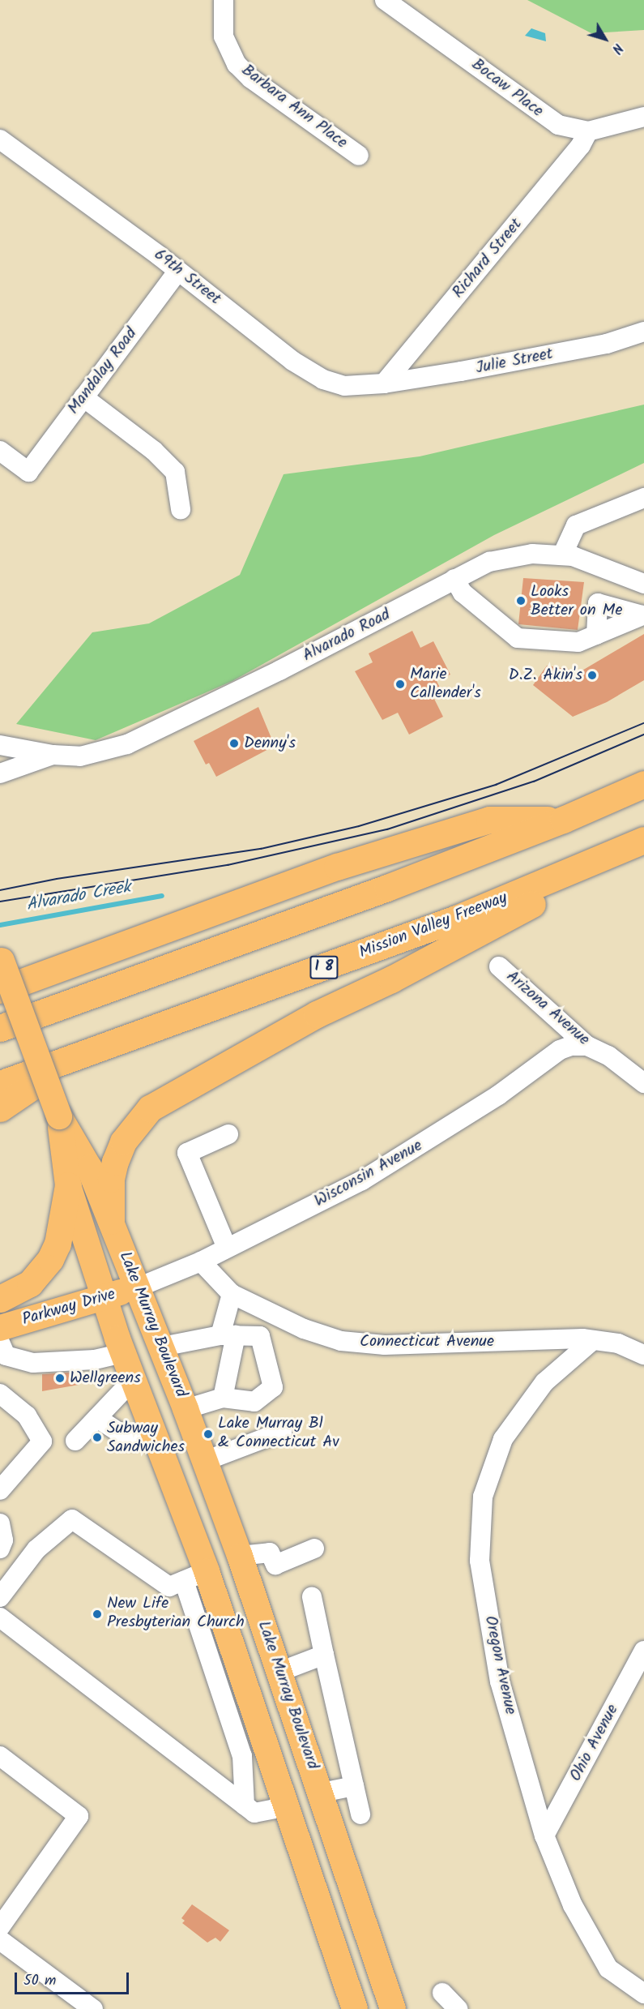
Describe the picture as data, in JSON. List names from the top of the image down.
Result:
{
  "streets": {
    "highway": ["Mission Valley Freeway", "I 8"],
    "main road": ["Parkway Drive", "Lake Murray Boulevard"],
    "street": [
      "Bocaw Place",
      "Barbara Ann Place",
      "Richard Street",
      "69th Street",
      "Julie Street",
      "Mandalay Road",
      "Alvarado Road",
      "Arizona Avenue",
      "Wisconsin Avenue",
      "Connecticut Avenue",
      "Oregon Avenue",
      "Ohio Avenue"
    ]
  },
  "crossings": [
    ["Bocaw Place", "Richard Street"],
    ["Richard Street", "69th Street"],
    ["Richard Street", "Julie Street"],
    ["69th Street", "Julie Street"],
    ["69th Street", "Mandalay Road"],
    ["Arizona Avenue", "Wisconsin Avenue"],
    ["Wisconsin Avenue", "Parkway Drive"],
    ["Wisconsin Avenue", "Lake Murray Boulevard"],
    ["Wisconsin Avenue", "Connecticut Avenue"],
    ["Parkway Drive", "Lake Murray Boulevard"],
    ["Connecticut Avenue", "Oregon Avenue"],
    ["Oregon Avenue", "Ohio Avenue"]
  ],
  "water": ["Alvarado Creek"],
  "places": [
    "Looks Better on Me",
    "D.Z. Akin's",
    "Marie Callender's",
    "Denny's",
    "Wellgreens",
    "Lake Murray Bl & Connecticut Av",
    "Subway Sandwiches",
    "New Life Presbyterian Church"
  ],
  "scale_bar": "50 m",
  "north": "bottom right"
}
